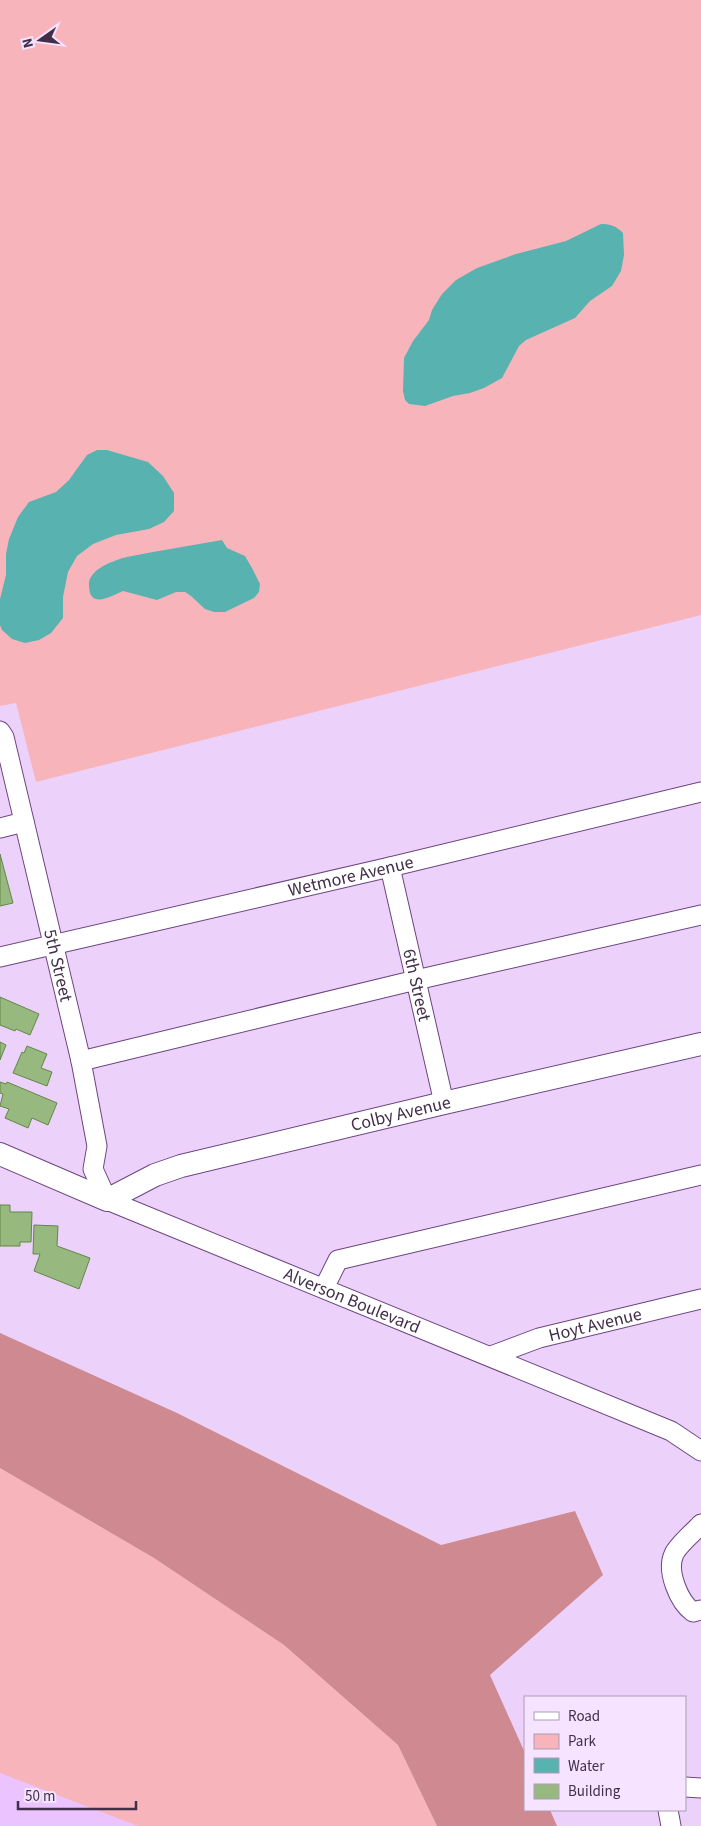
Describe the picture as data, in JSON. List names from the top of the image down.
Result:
{
  "streets": {
    "main road": ["Colby Avenue", "Alverson Boulevard"],
    "street": [
      "Wetmore Avenue",
      "5th Street",
      "6th Street",
      "Hoyt Avenue"
    ]
  },
  "crossings": [
    ["Wetmore Avenue", "5th Street"],
    ["Wetmore Avenue", "6th Street"],
    ["5th Street", "Colby Avenue"],
    ["5th Street", "Alverson Boulevard"],
    ["6th Street", "Colby Avenue"],
    ["Colby Avenue", "Alverson Boulevard"],
    ["Alverson Boulevard", "Hoyt Avenue"]
  ],
  "legend": [
    "Road",
    "Park",
    "Water",
    "Building"
  ],
  "scale_bar": "50 m",
  "north": "left"
}
